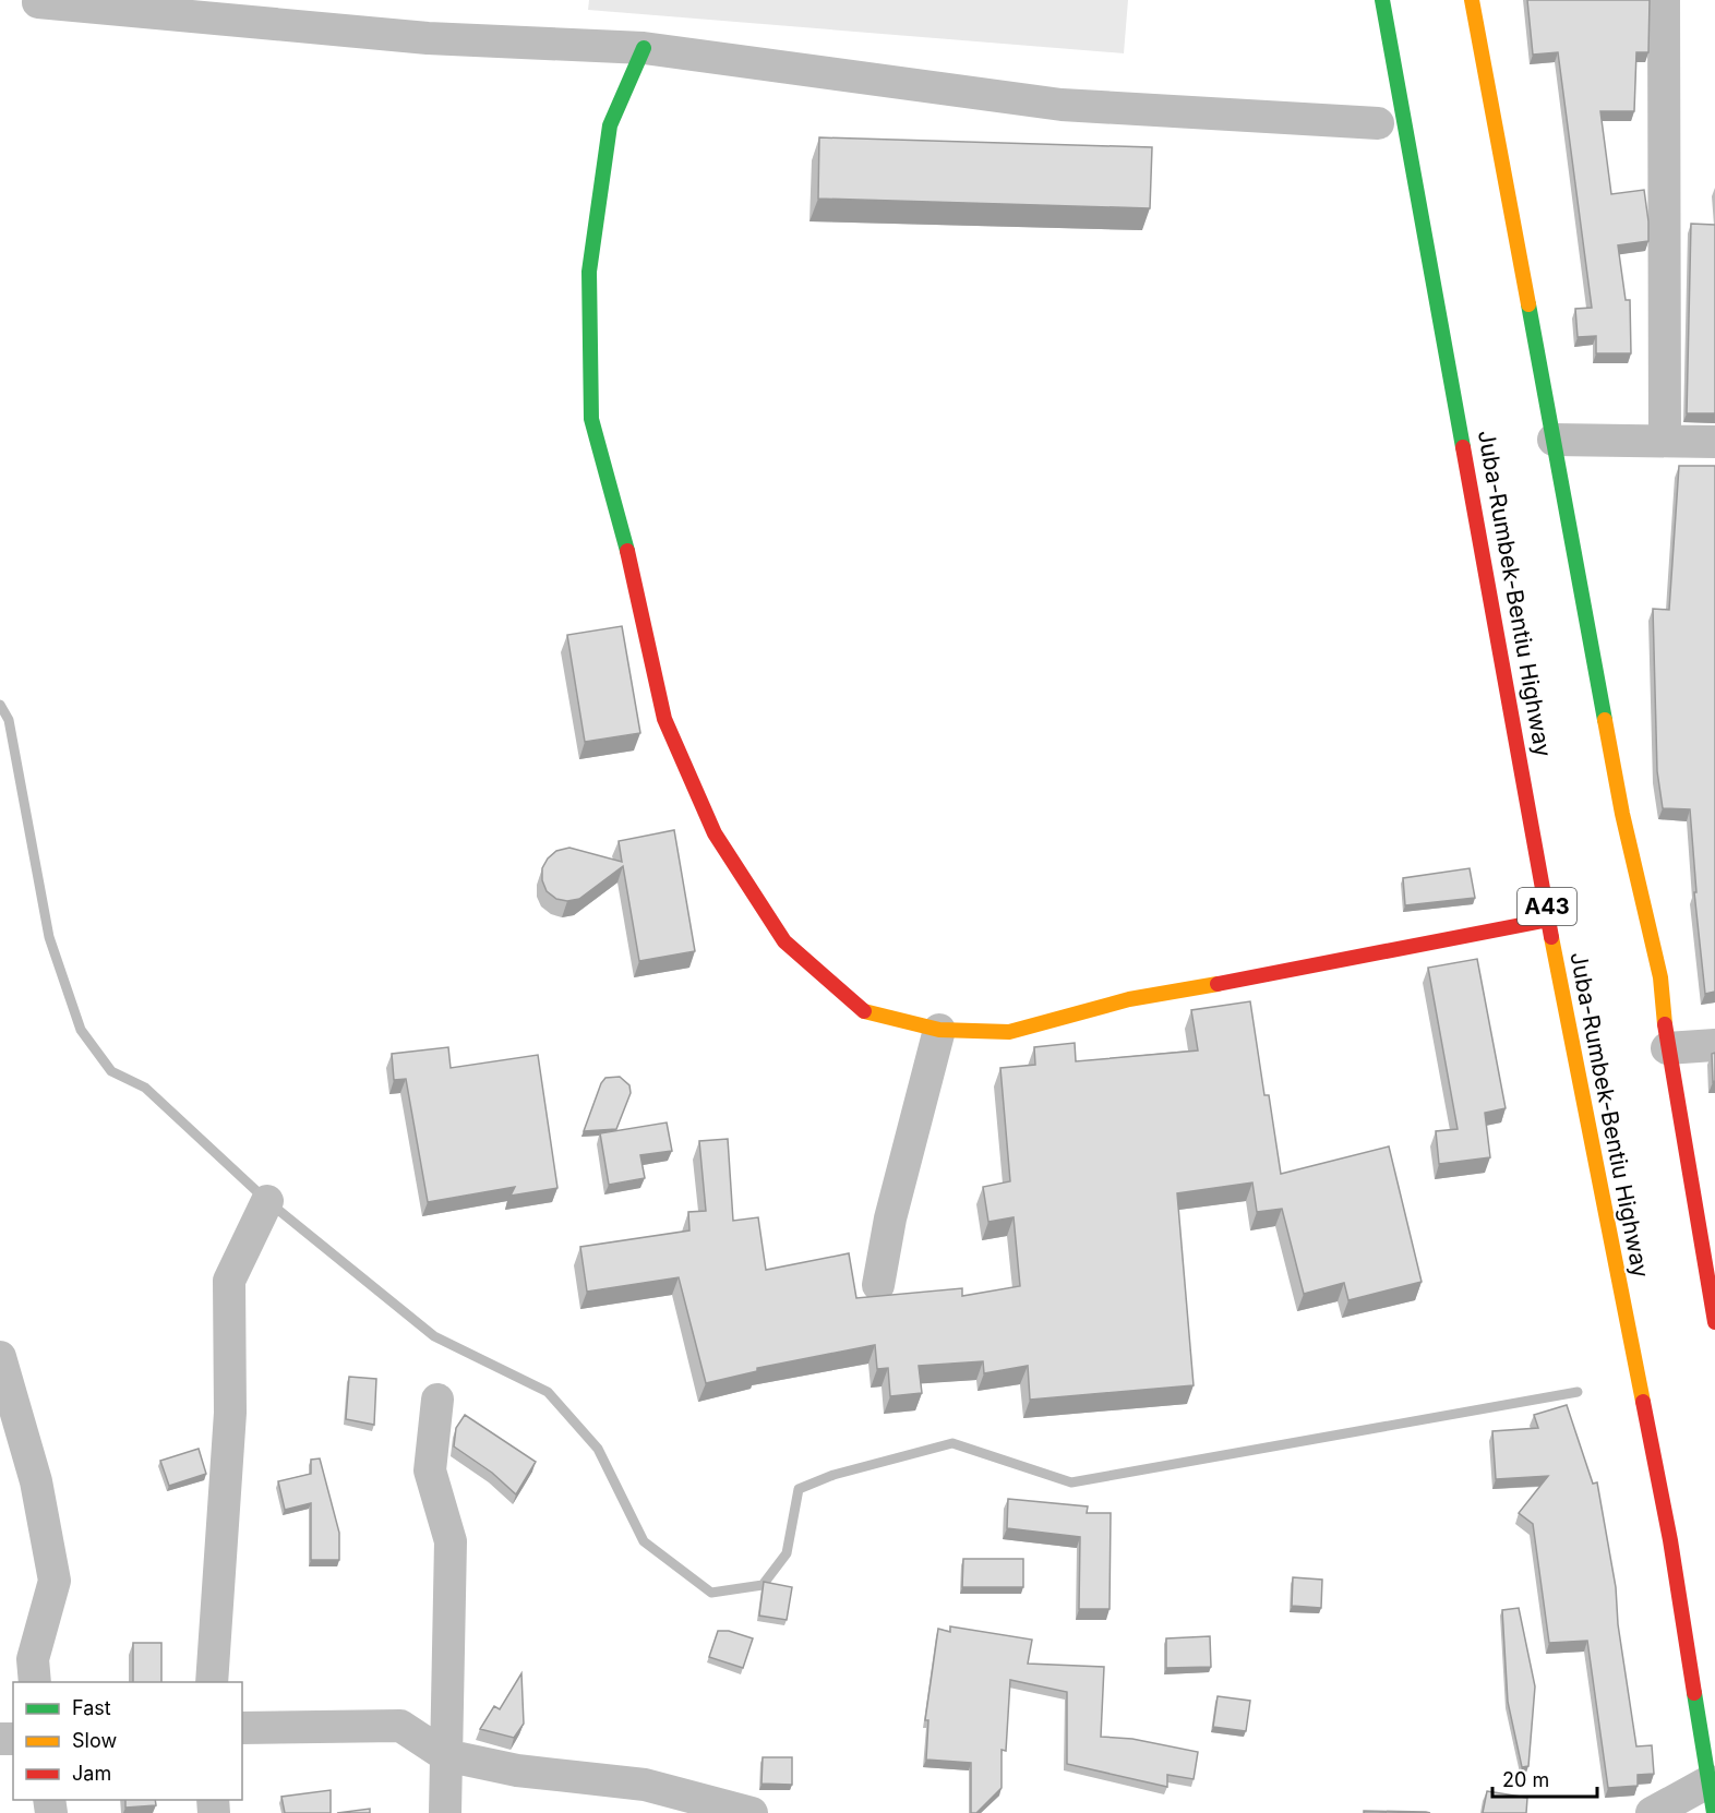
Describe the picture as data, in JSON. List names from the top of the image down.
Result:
{
  "streets": {
    "main road": ["Juba-Rumbek-Bentiu Highway", "A43"]
  },
  "legend": ["Fast", "Slow", "Jam"],
  "scale_bar": "20 m"
}
